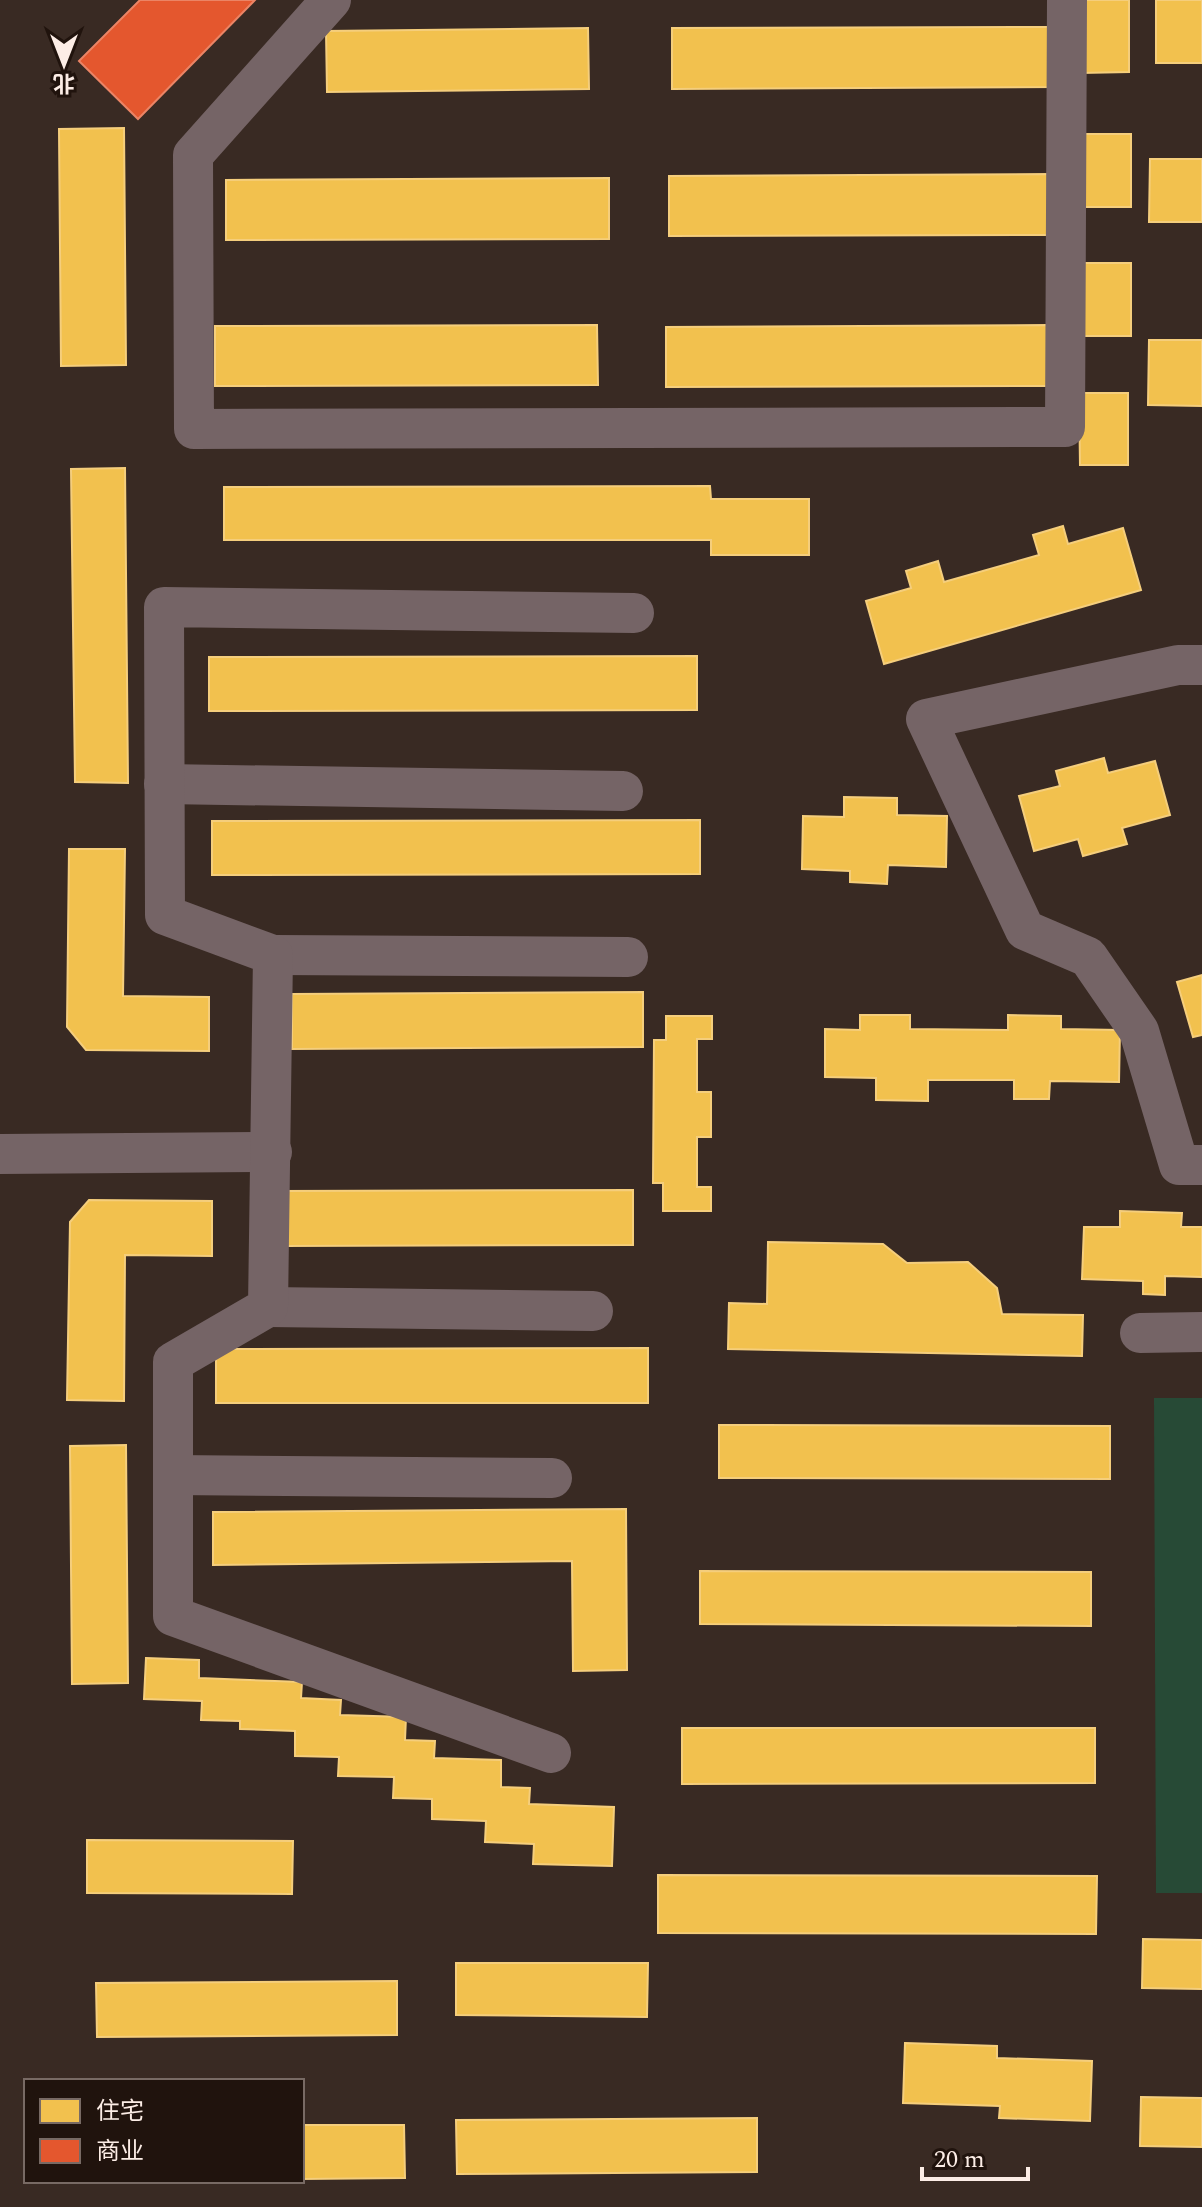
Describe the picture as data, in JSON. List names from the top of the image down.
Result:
{
  "legend": ["住宅", "商业"],
  "scale_bar": "20 m",
  "north": "bottom"
}
